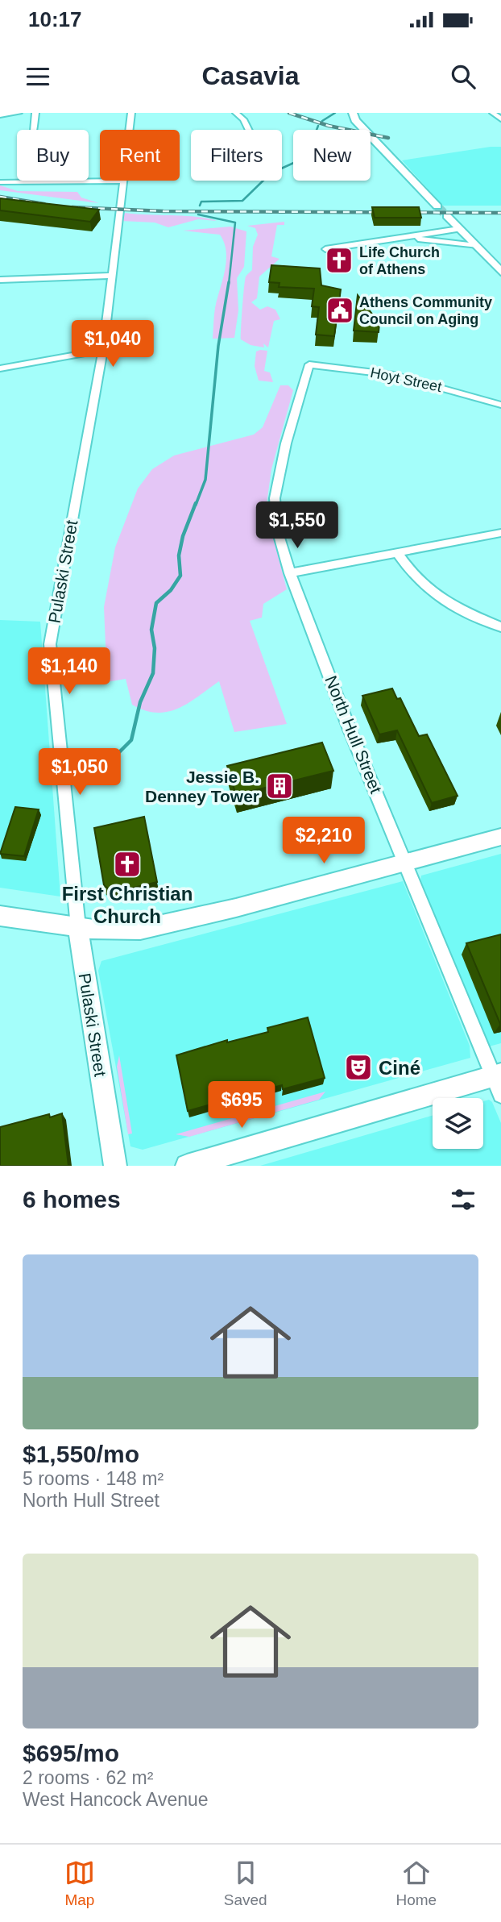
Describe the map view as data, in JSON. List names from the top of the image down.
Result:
{
  "streets": {
    "street": ["Hoyt Street", "Pulaski Street", "North Hull Street"]
  },
  "crossings": [
    ["Hoyt Street", "North Hull Street"]
  ],
  "places": {
    "church": ["Life Church of Athens", "First Christian Church"],
    "public building": ["Athens Community Council on Aging"],
    "building": ["Jessie B. Denney Tower"],
    "theatre": ["Ciné"]
  },
  "page": {
    "status": "10:17",
    "header": "Casavia",
    "chip": [
      "Buy",
      "Rent",
      "Filters",
      "New"
    ],
    "price": [
      "$1,040",
      "$1,550",
      "$1,140",
      "$1,050",
      "$2,210",
      "$695"
    ],
    "heading": "6 homes",
    "list": [
      {
        "name": "$1,550/mo",
        "note": "5 rooms · 148 m² · North Hull Street"
      },
      {
        "name": "$695/mo",
        "note": "2 rooms · 62 m² · West Hancock Avenue"
      }
    ],
    "tabs": ["Map", "Saved", "Home"]
  }
}
